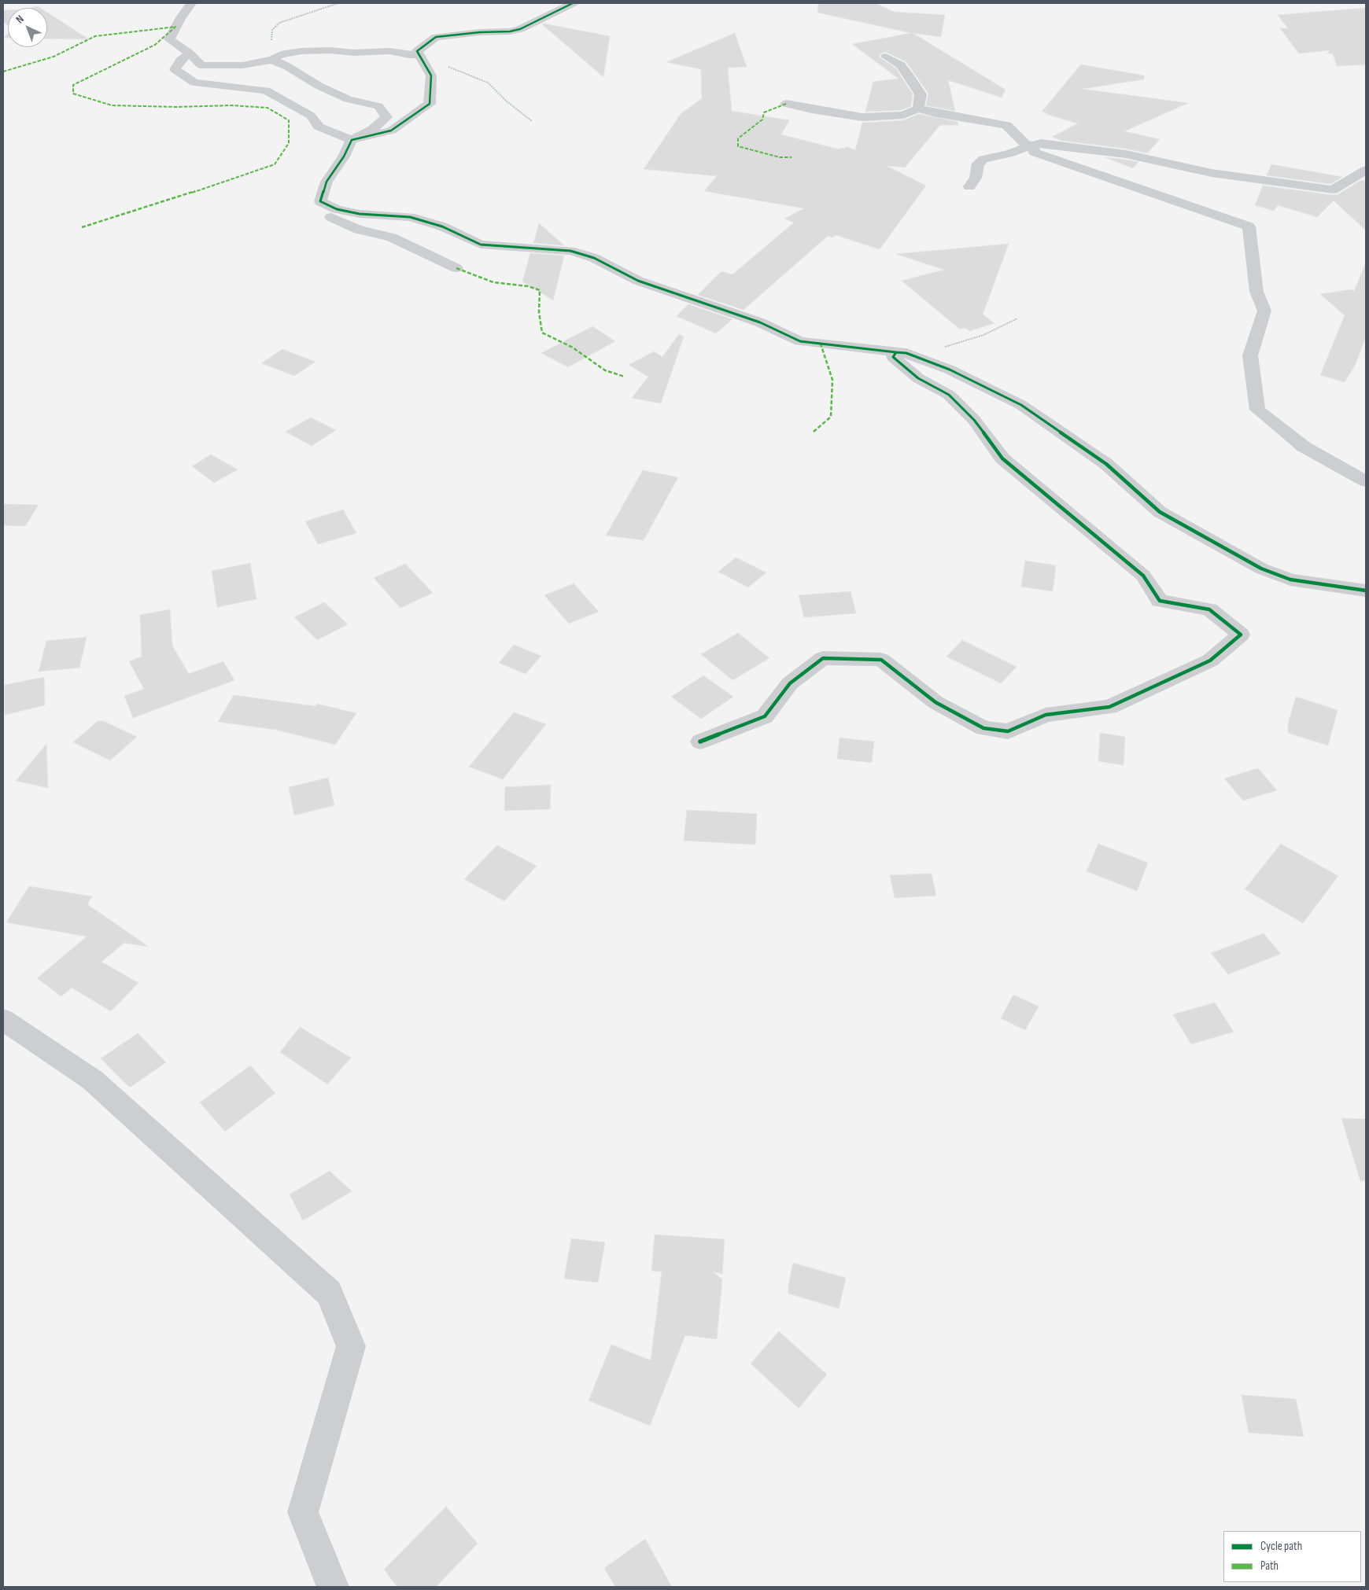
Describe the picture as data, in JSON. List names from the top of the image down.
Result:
{
  "legend": ["Cycle path", "Path"],
  "north": "top left"
}
